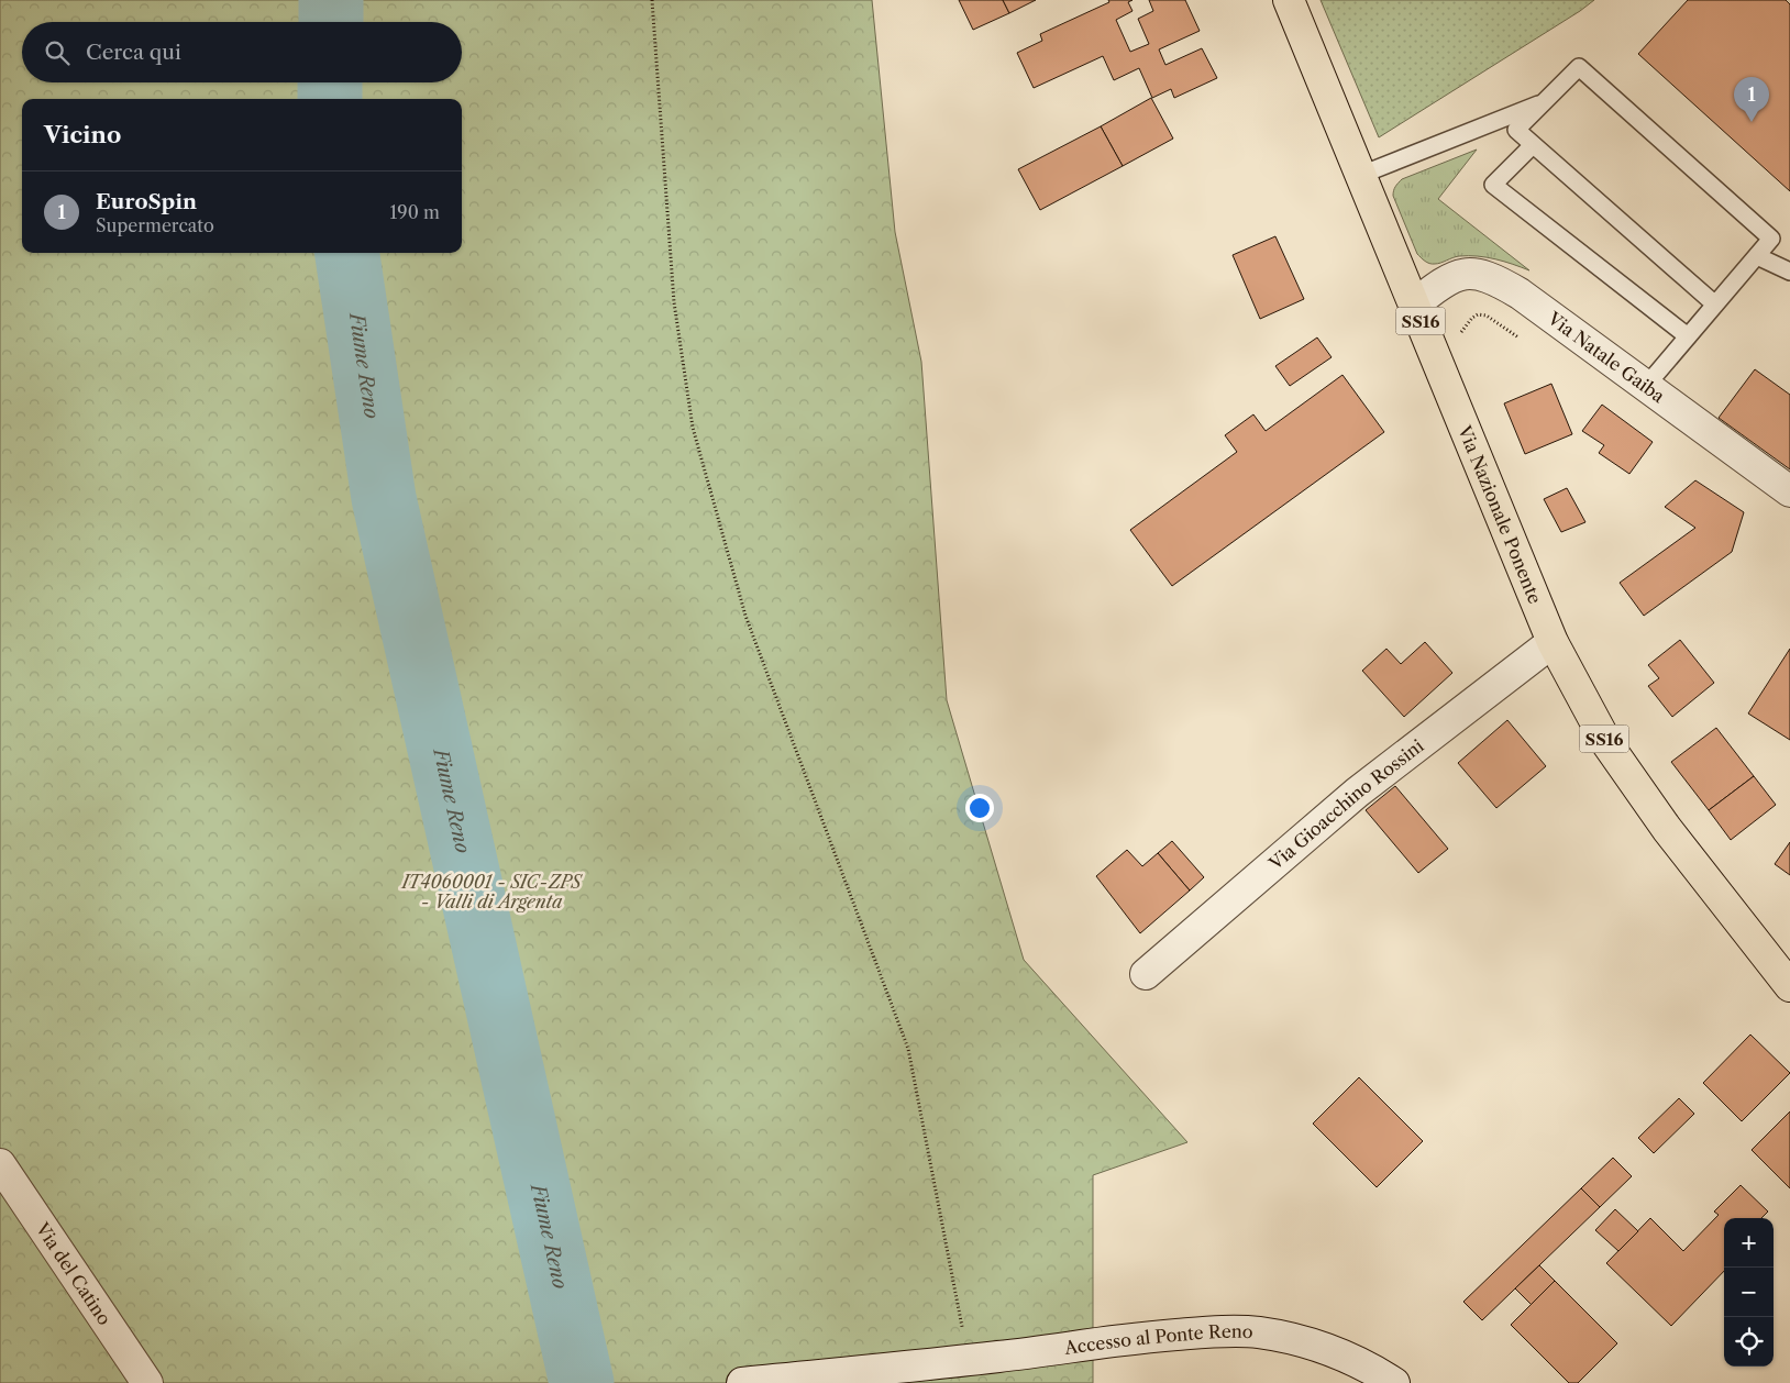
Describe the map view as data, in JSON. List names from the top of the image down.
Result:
{
  "streets": {
    "main road": ["SS16", "Via Nazionale Ponente"],
    "street": [
      "Via Natale Gaiba",
      "Via Gioacchino Rossini",
      "Via del Catino",
      "Accesso al Ponte Reno"
    ]
  },
  "crossings": [
    ["Via Natale Gaiba", "Via Nazionale Ponente"],
    ["Via Nazionale Ponente", "Via Gioacchino Rossini"]
  ],
  "water": ["Fiume Reno"],
  "parks": ["IT4060001 - SIC-ZPS - Valli di Argenta"],
  "page": {
    "search": "Cerca qui",
    "pins": "1",
    "heading": "Vicino",
    "list": [
      {
        "mark": "1",
        "name": "EuroSpin",
        "note": "Supermercato",
        "value": "190 m"
      }
    ],
    "map_buttons": ["+", "−"]
  }
}
